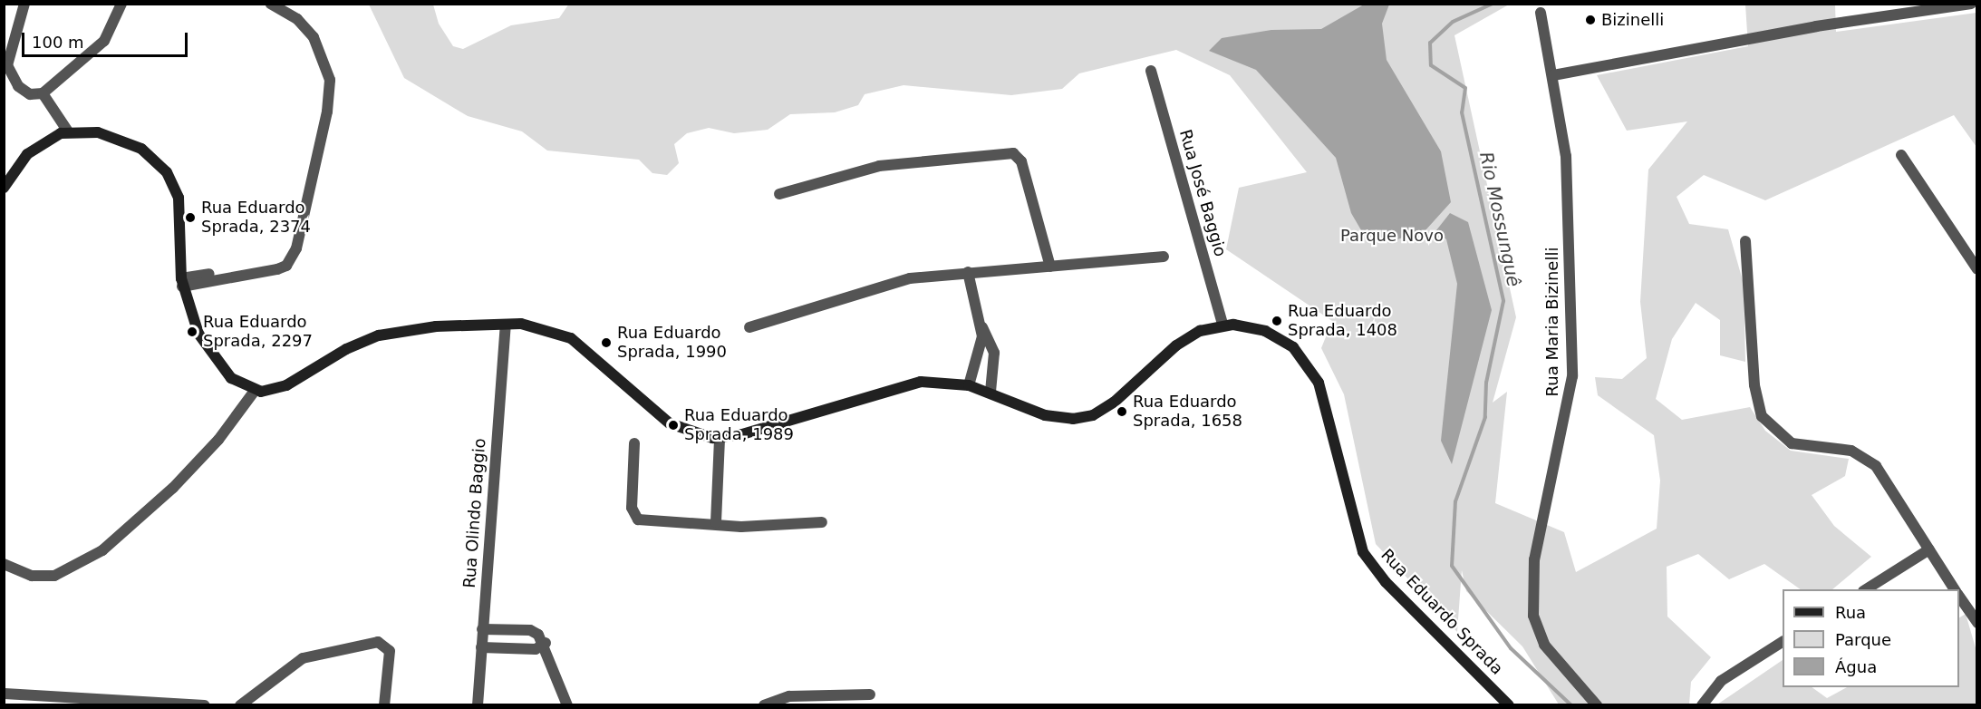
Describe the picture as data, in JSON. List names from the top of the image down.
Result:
{
  "streets": {
    "main road": ["Rua Eduardo Sprada"],
    "street": ["Rua José Baggio", "Rua Maria Bizinelli", "Rua Olindo Baggio"]
  },
  "crossings": [
    ["Rua José Baggio", "Rua Eduardo Sprada"]
  ],
  "water": ["Rio Mossunguê"],
  "parks": ["Parque Novo"],
  "places": [
    "Bizinelli",
    "Rua Eduardo Sprada, 2374",
    "Rua Eduardo Sprada, 1408",
    "Rua Eduardo Sprada, 2297",
    "Rua Eduardo Sprada, 1990",
    "Rua Eduardo Sprada, 1658",
    "Rua Eduardo Sprada, 1989"
  ],
  "legend": ["Rua", "Parque", "Água"],
  "scale_bar": "100 m"
}
